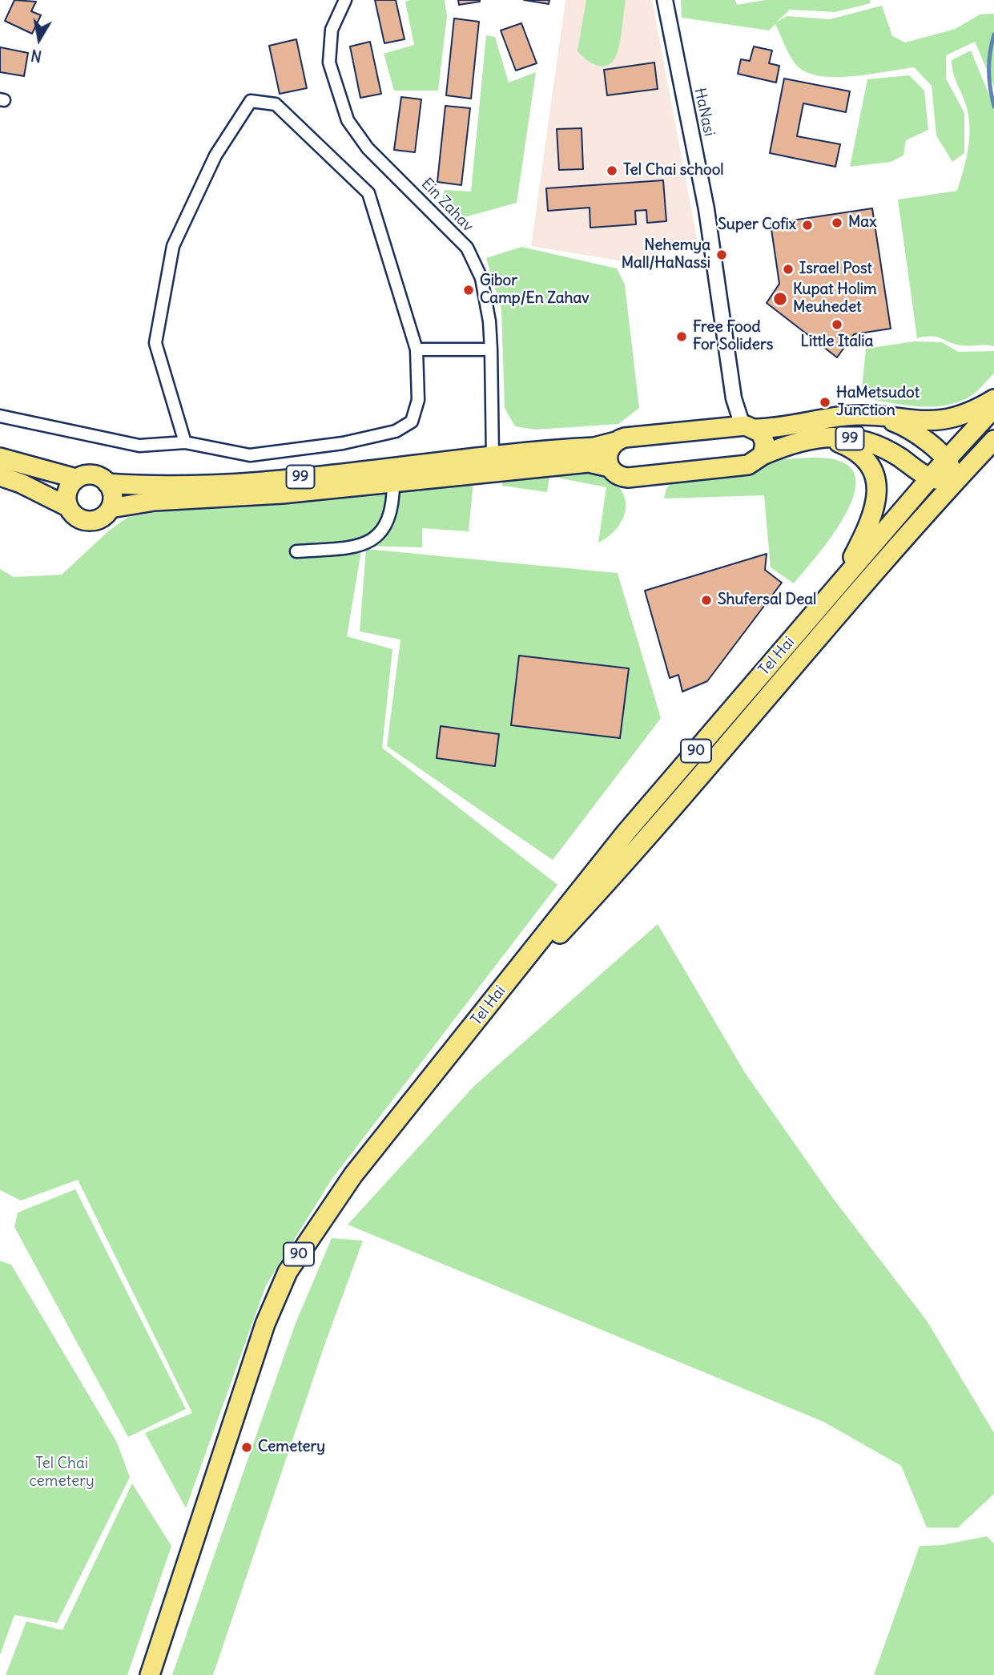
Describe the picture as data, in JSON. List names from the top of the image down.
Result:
{
  "streets": {
    "highway": ["99", "Tel Hai", "90"],
    "street": ["HaNasi", "Ein Zahav"]
  },
  "crossings": [
    ["HaNasi", "99"],
    ["Ein Zahav", "99"],
    ["99", "Tel Hai"],
    ["Tel Hai", "90"]
  ],
  "parks": ["Tel Chai cemetery"],
  "places": [
    "Tel Chai school",
    "Max",
    "Super Cofix",
    "Nehemya Mall/HaNassi",
    "Israel Post",
    "Gibor Camp/En Zahav",
    "Kupat Holim Meuhedet",
    "Little Italia",
    "Free Food For Soliders",
    "HaMetsudot Junction",
    "Shufersal Deal",
    "Cemetery"
  ],
  "north": "bottom"
}
